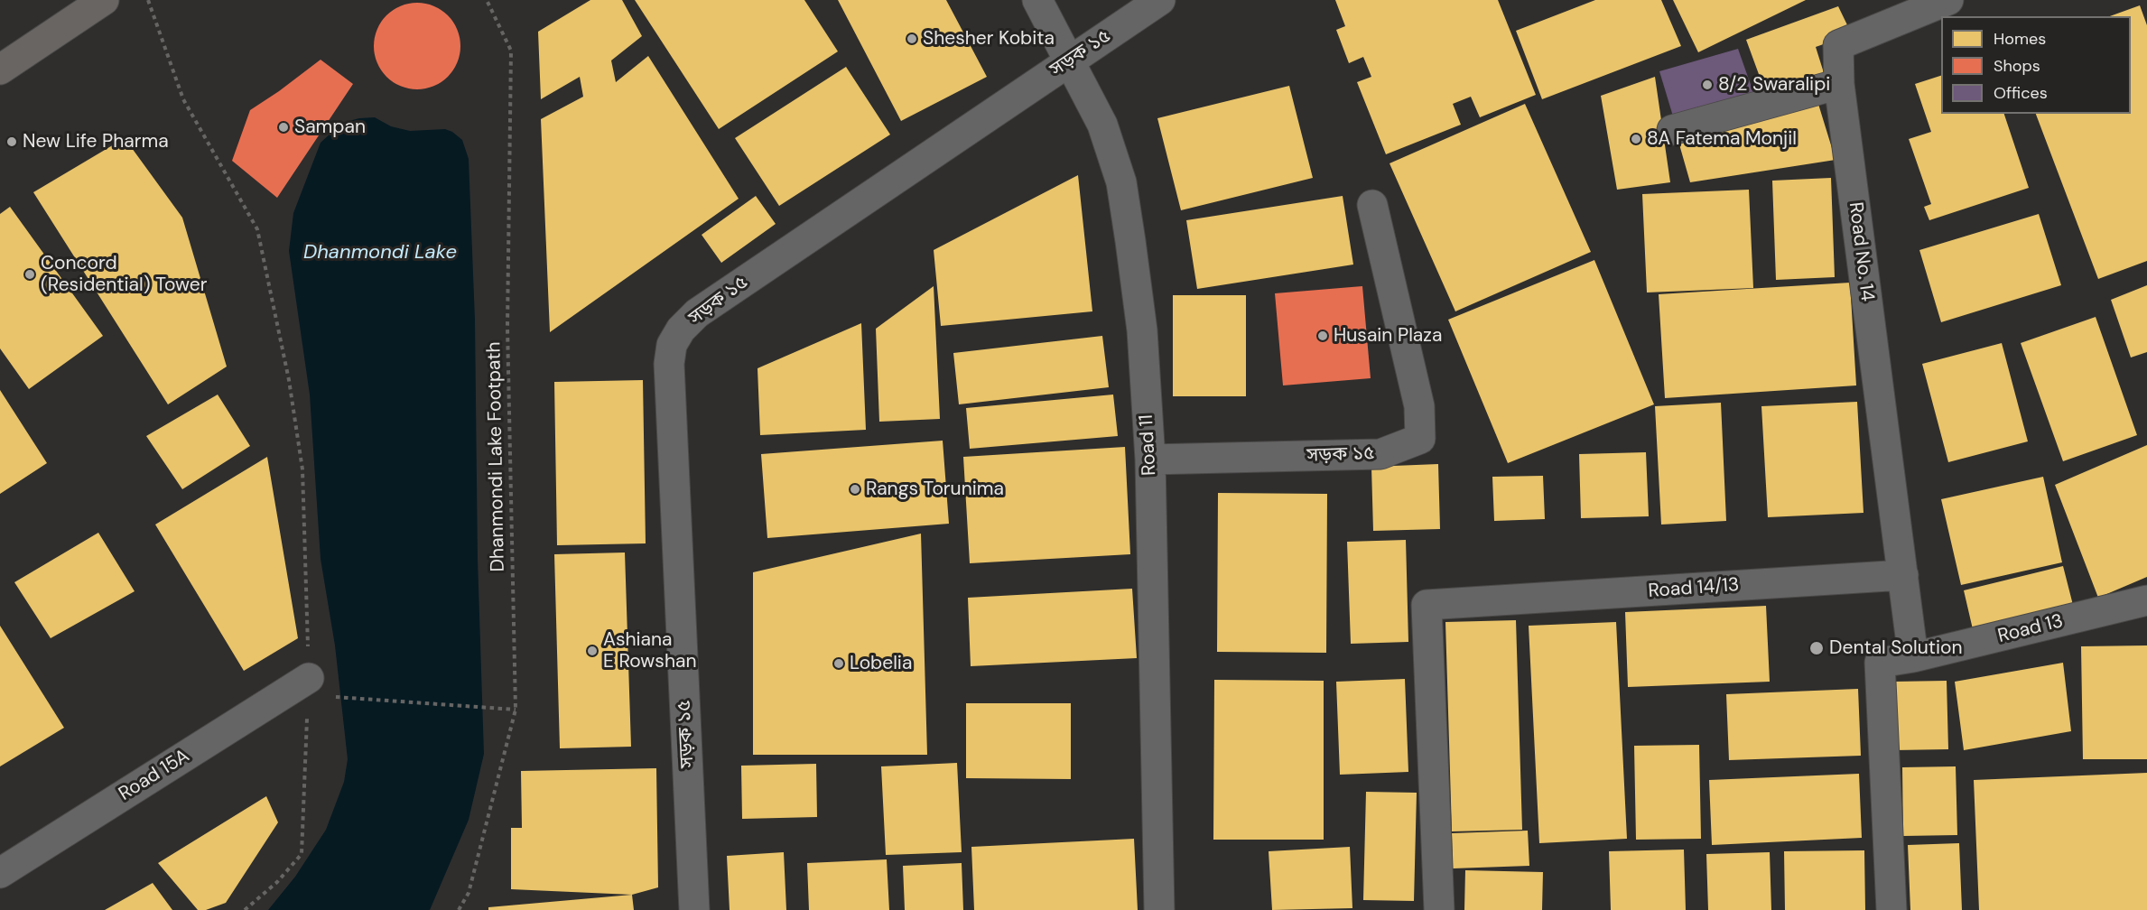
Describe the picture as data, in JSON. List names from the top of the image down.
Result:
{
  "streets": {
    "street": [
      "সড়ক ১৫",
      "Road No. 14",
      "Road 11",
      "Road 14/13",
      "Road 13",
      "Road 15A"
    ],
    "path": ["Dhanmondi Lake Footpath"]
  },
  "crossings": [
    ["সড়ক ১৫", "Road 11"],
    ["Road No. 14", "Road 14/13"]
  ],
  "water": ["Dhanmondi Lake"],
  "places": [
    "Shesher Kobita",
    "8/2 Swaralipi",
    "Sampan",
    "8A Fatema Monjil",
    "New Life Pharma",
    "Concord (Residential) Tower",
    "Husain Plaza",
    "Rangs Torunima",
    "Dental Solution",
    "Ashiana E Rowshan",
    "Lobelia"
  ],
  "legend": ["Homes", "Shops", "Offices"]
}
